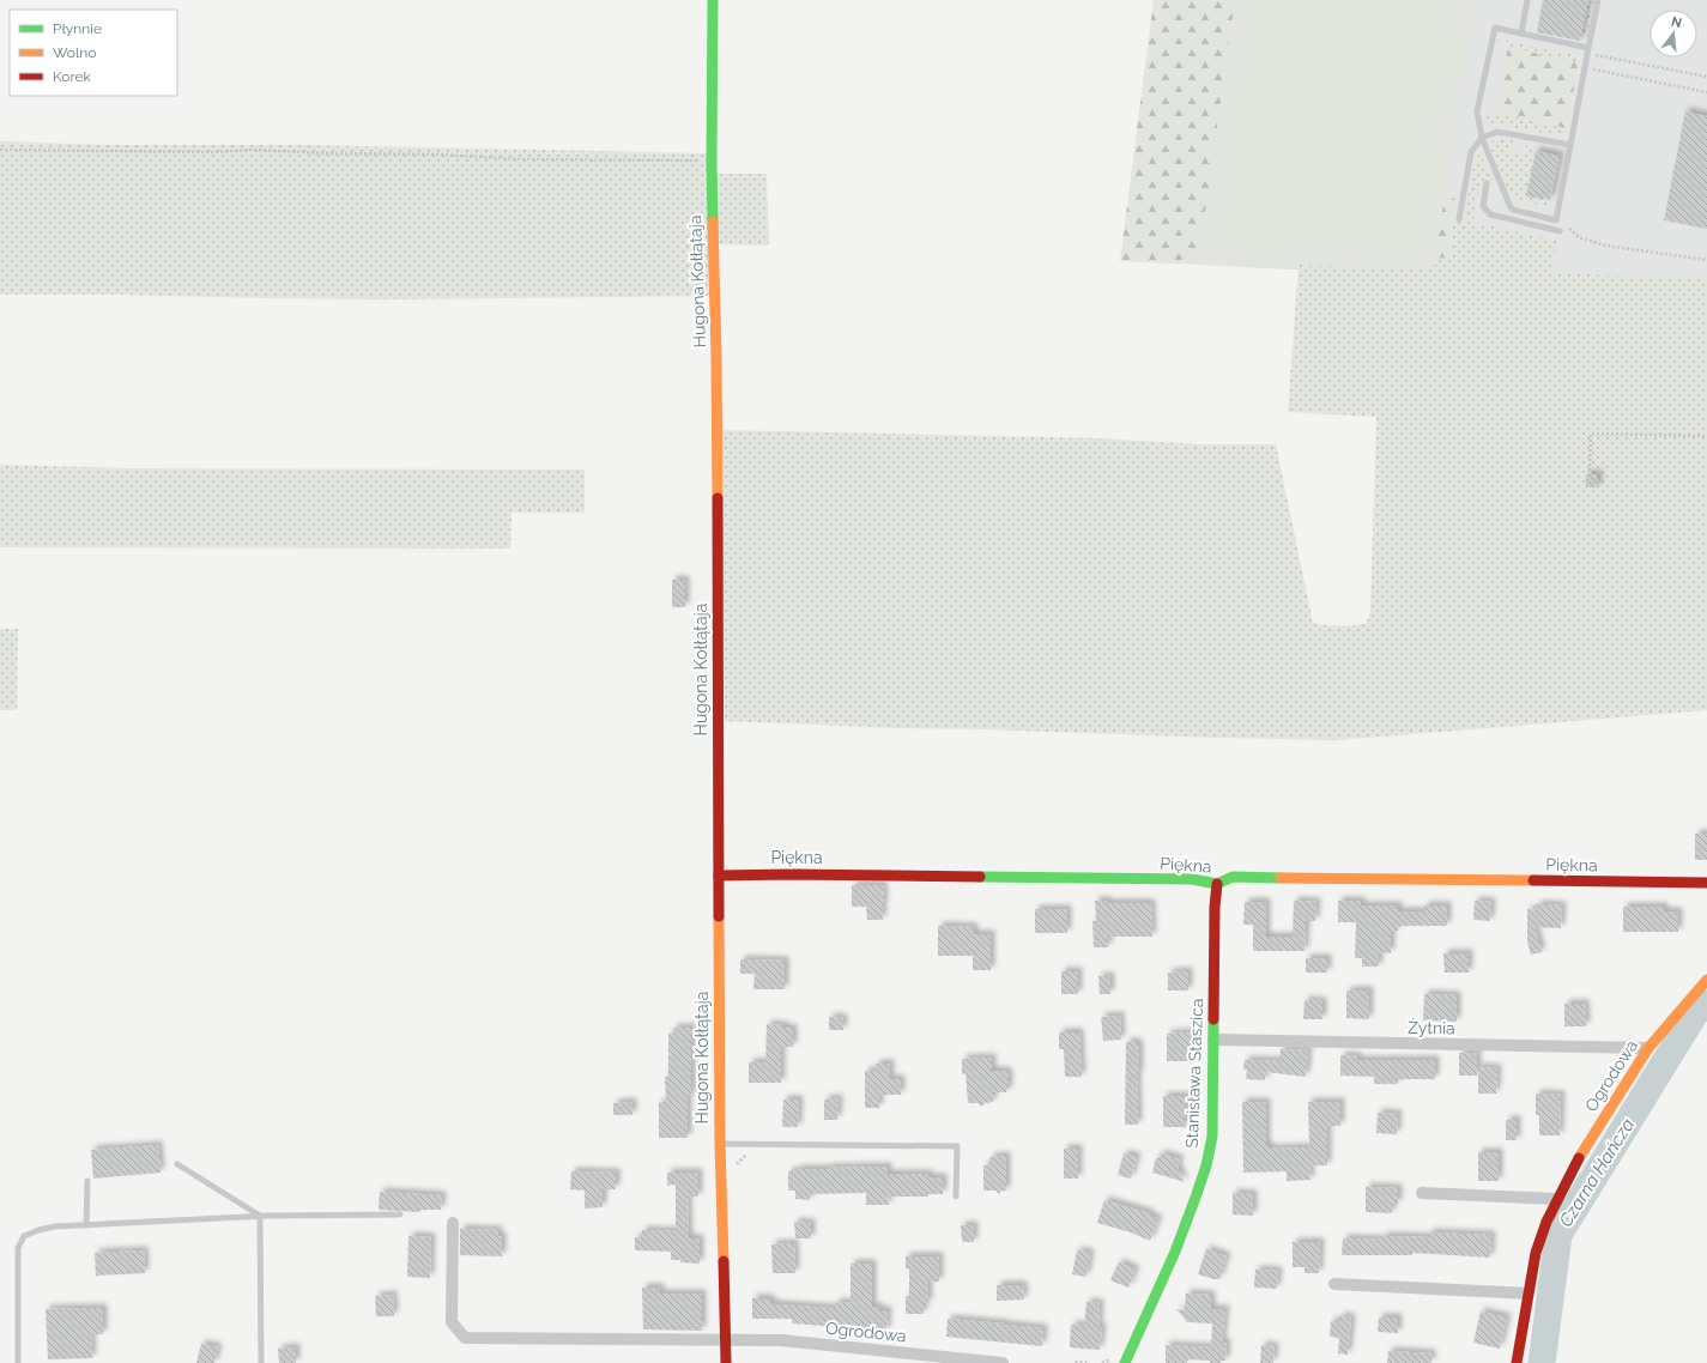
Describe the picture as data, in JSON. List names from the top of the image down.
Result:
{
  "streets": {
    "street": [
      "Hugona Kołłątaja",
      "Piękna",
      "Żytnia",
      "Stanisława Staszica",
      "Ogrodowa"
    ]
  },
  "crossings": [
    ["Hugona Kołłątaja", "Piękna"],
    ["Hugona Kołłątaja", "Ogrodowa"],
    ["Piękna", "Stanisława Staszica"],
    ["Żytnia", "Stanisława Staszica"],
    ["Żytnia", "Ogrodowa"]
  ],
  "water": ["Czarna Hańcza"],
  "legend": ["Płynnie", "Wolno", "Korek"],
  "north": "top"
}
